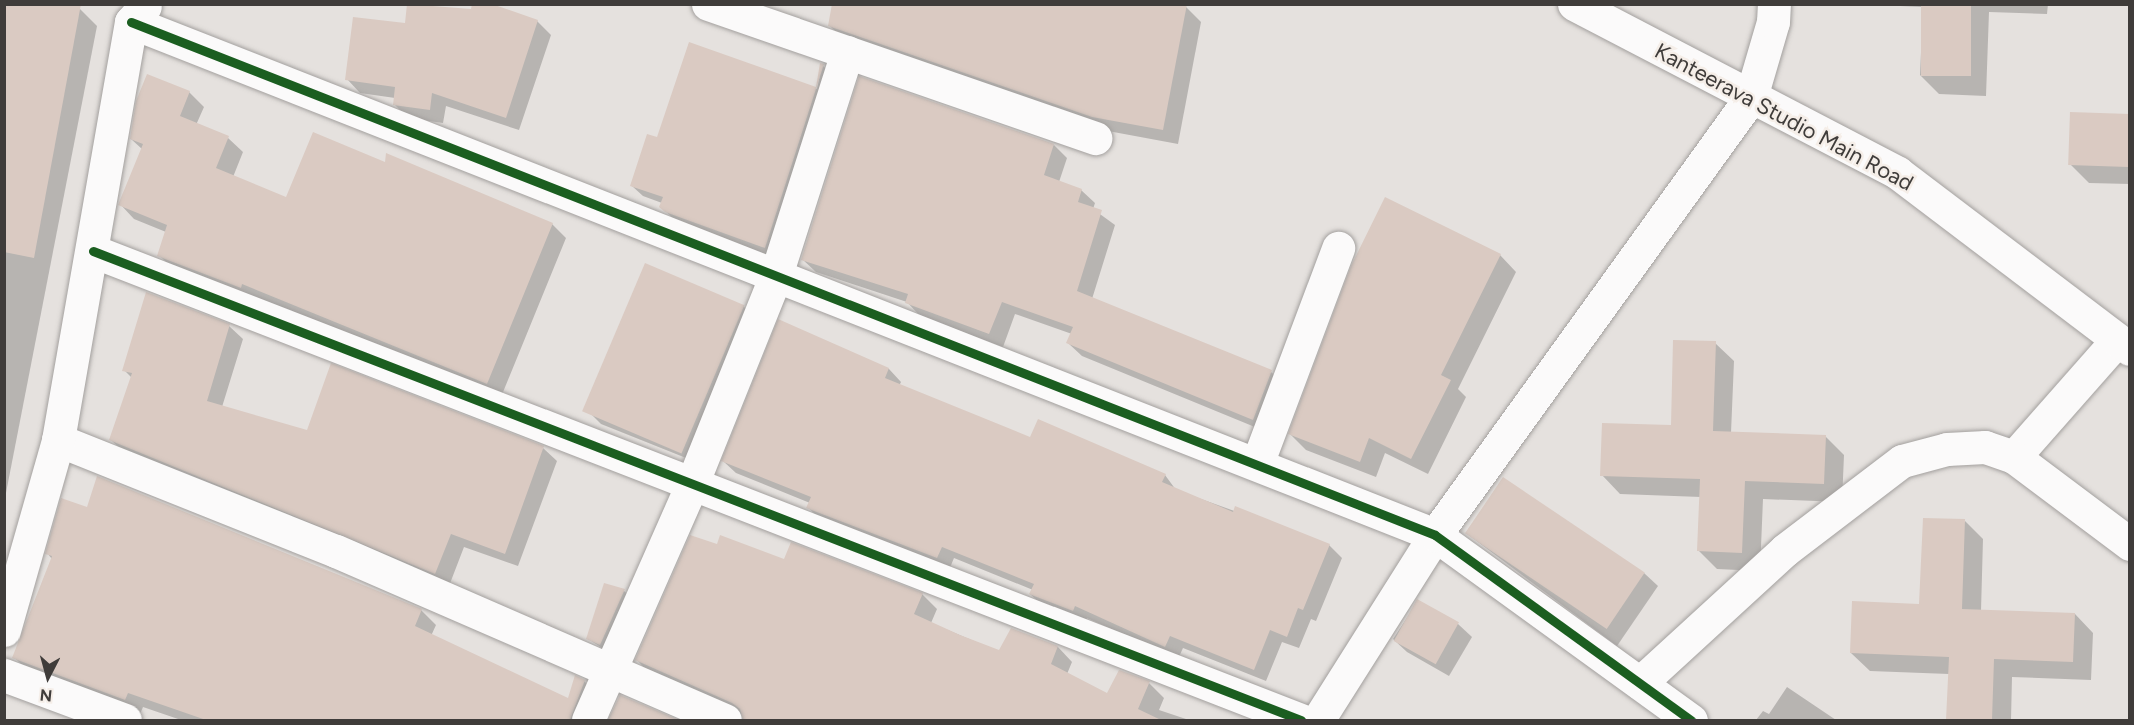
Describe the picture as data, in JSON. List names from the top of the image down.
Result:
{
  "streets": {
    "street": ["Kanteerava Studio Main Road"]
  },
  "north": "bottom"
}
